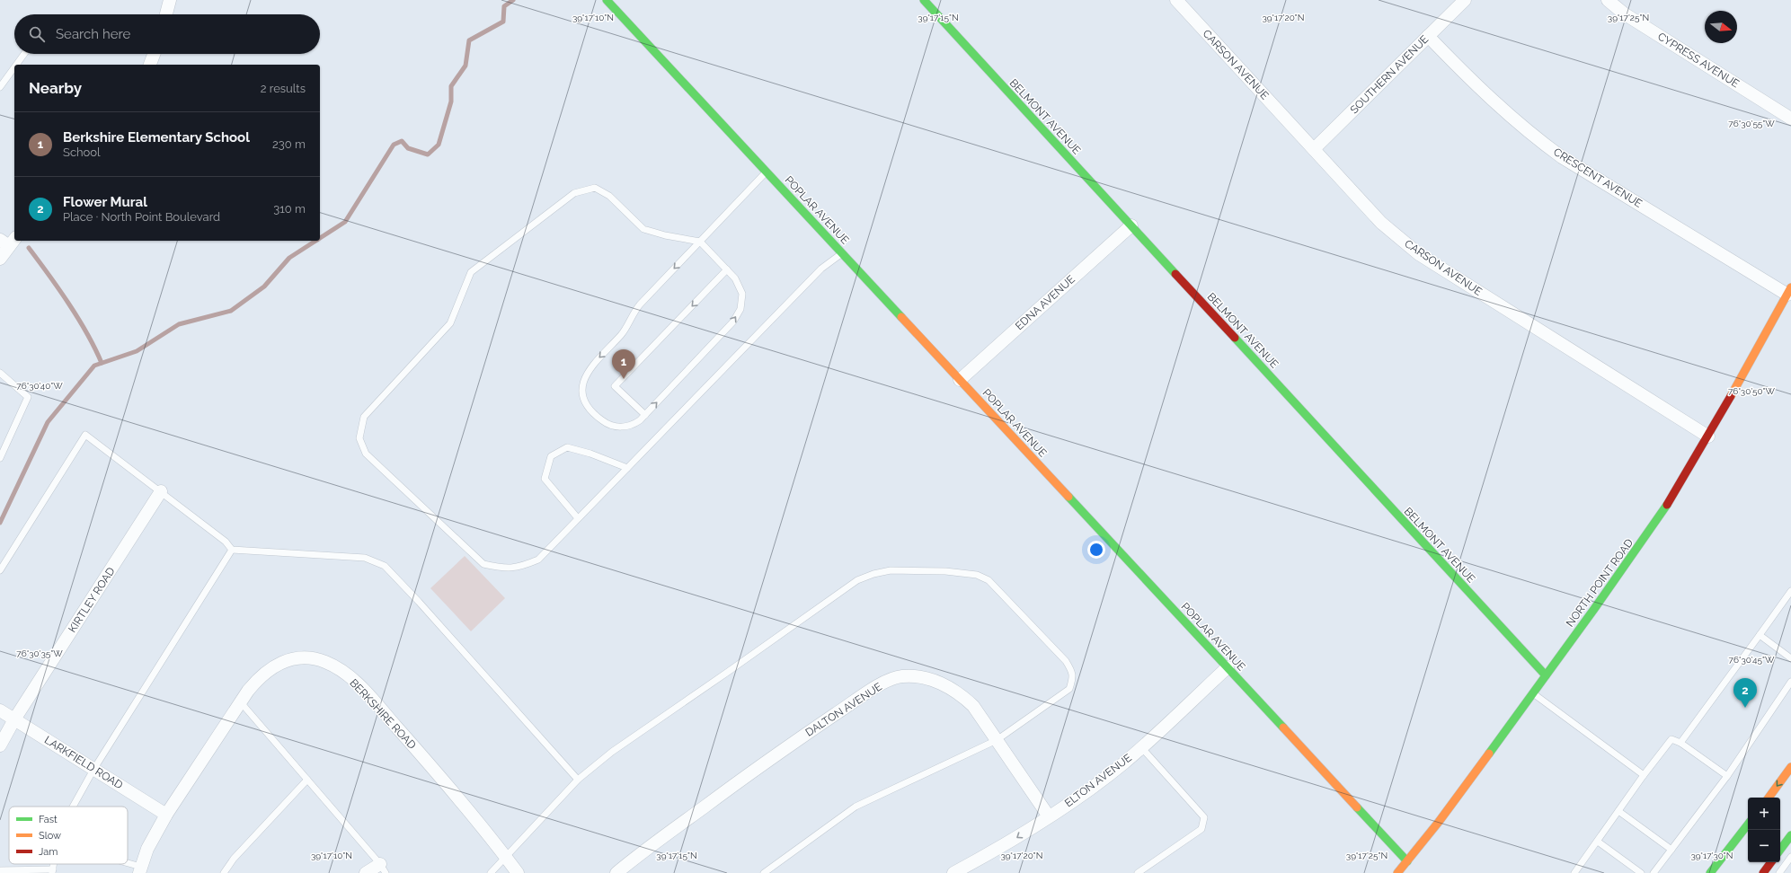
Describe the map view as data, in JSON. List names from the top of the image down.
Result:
{
  "streets": {
    "street": [
      "CYPRESS AVENUE",
      "CARSON AVENUE",
      "SOUTHERN AVENUE",
      "BELMONT AVENUE",
      "CRESCENT AVENUE",
      "POPLAR AVENUE",
      "EDNA AVENUE",
      "NORTH POINT ROAD",
      "KIRTLEY ROAD",
      "DALTON AVENUE",
      "BERKSHIRE ROAD",
      "LARKFIELD ROAD",
      "ELTON AVENUE"
    ]
  },
  "crossings": [
    ["CARSON AVENUE", "SOUTHERN AVENUE"],
    ["CARSON AVENUE", "NORTH POINT ROAD"],
    ["SOUTHERN AVENUE", "CRESCENT AVENUE"],
    ["BELMONT AVENUE", "EDNA AVENUE"],
    ["BELMONT AVENUE", "NORTH POINT ROAD"],
    ["CRESCENT AVENUE", "NORTH POINT ROAD"],
    ["POPLAR AVENUE", "EDNA AVENUE"],
    ["POPLAR AVENUE", "NORTH POINT ROAD"],
    ["POPLAR AVENUE", "ELTON AVENUE"],
    ["KIRTLEY ROAD", "LARKFIELD ROAD"],
    ["DALTON AVENUE", "ELTON AVENUE"],
    ["BERKSHIRE ROAD", "LARKFIELD ROAD"]
  ],
  "legend": ["Fast", "Slow", "Jam"],
  "north": "right",
  "page": {
    "search": "Search here",
    "heading": ["Nearby", "2 results"],
    "list": [
      {
        "mark": "1",
        "name": "Berkshire Elementary School",
        "note": "School",
        "value": "230 m"
      },
      {
        "mark": "2",
        "name": "Flower Mural",
        "note": "Place · North Point Boulevard",
        "value": "310 m"
      }
    ],
    "pins": ["1", "2"],
    "map_buttons": ["+", "−"]
  },
  "coordinates": [
    "39°17'10\"N",
    "39°17'15\"N",
    "39°17'20\"N",
    "39°17'25\"N",
    "76°30'55\"W",
    "76°30'40\"W",
    "76°30'50\"W",
    "76°30'35\"W",
    "76°30'45\"W",
    "39°17'30\"N"
  ]
}
